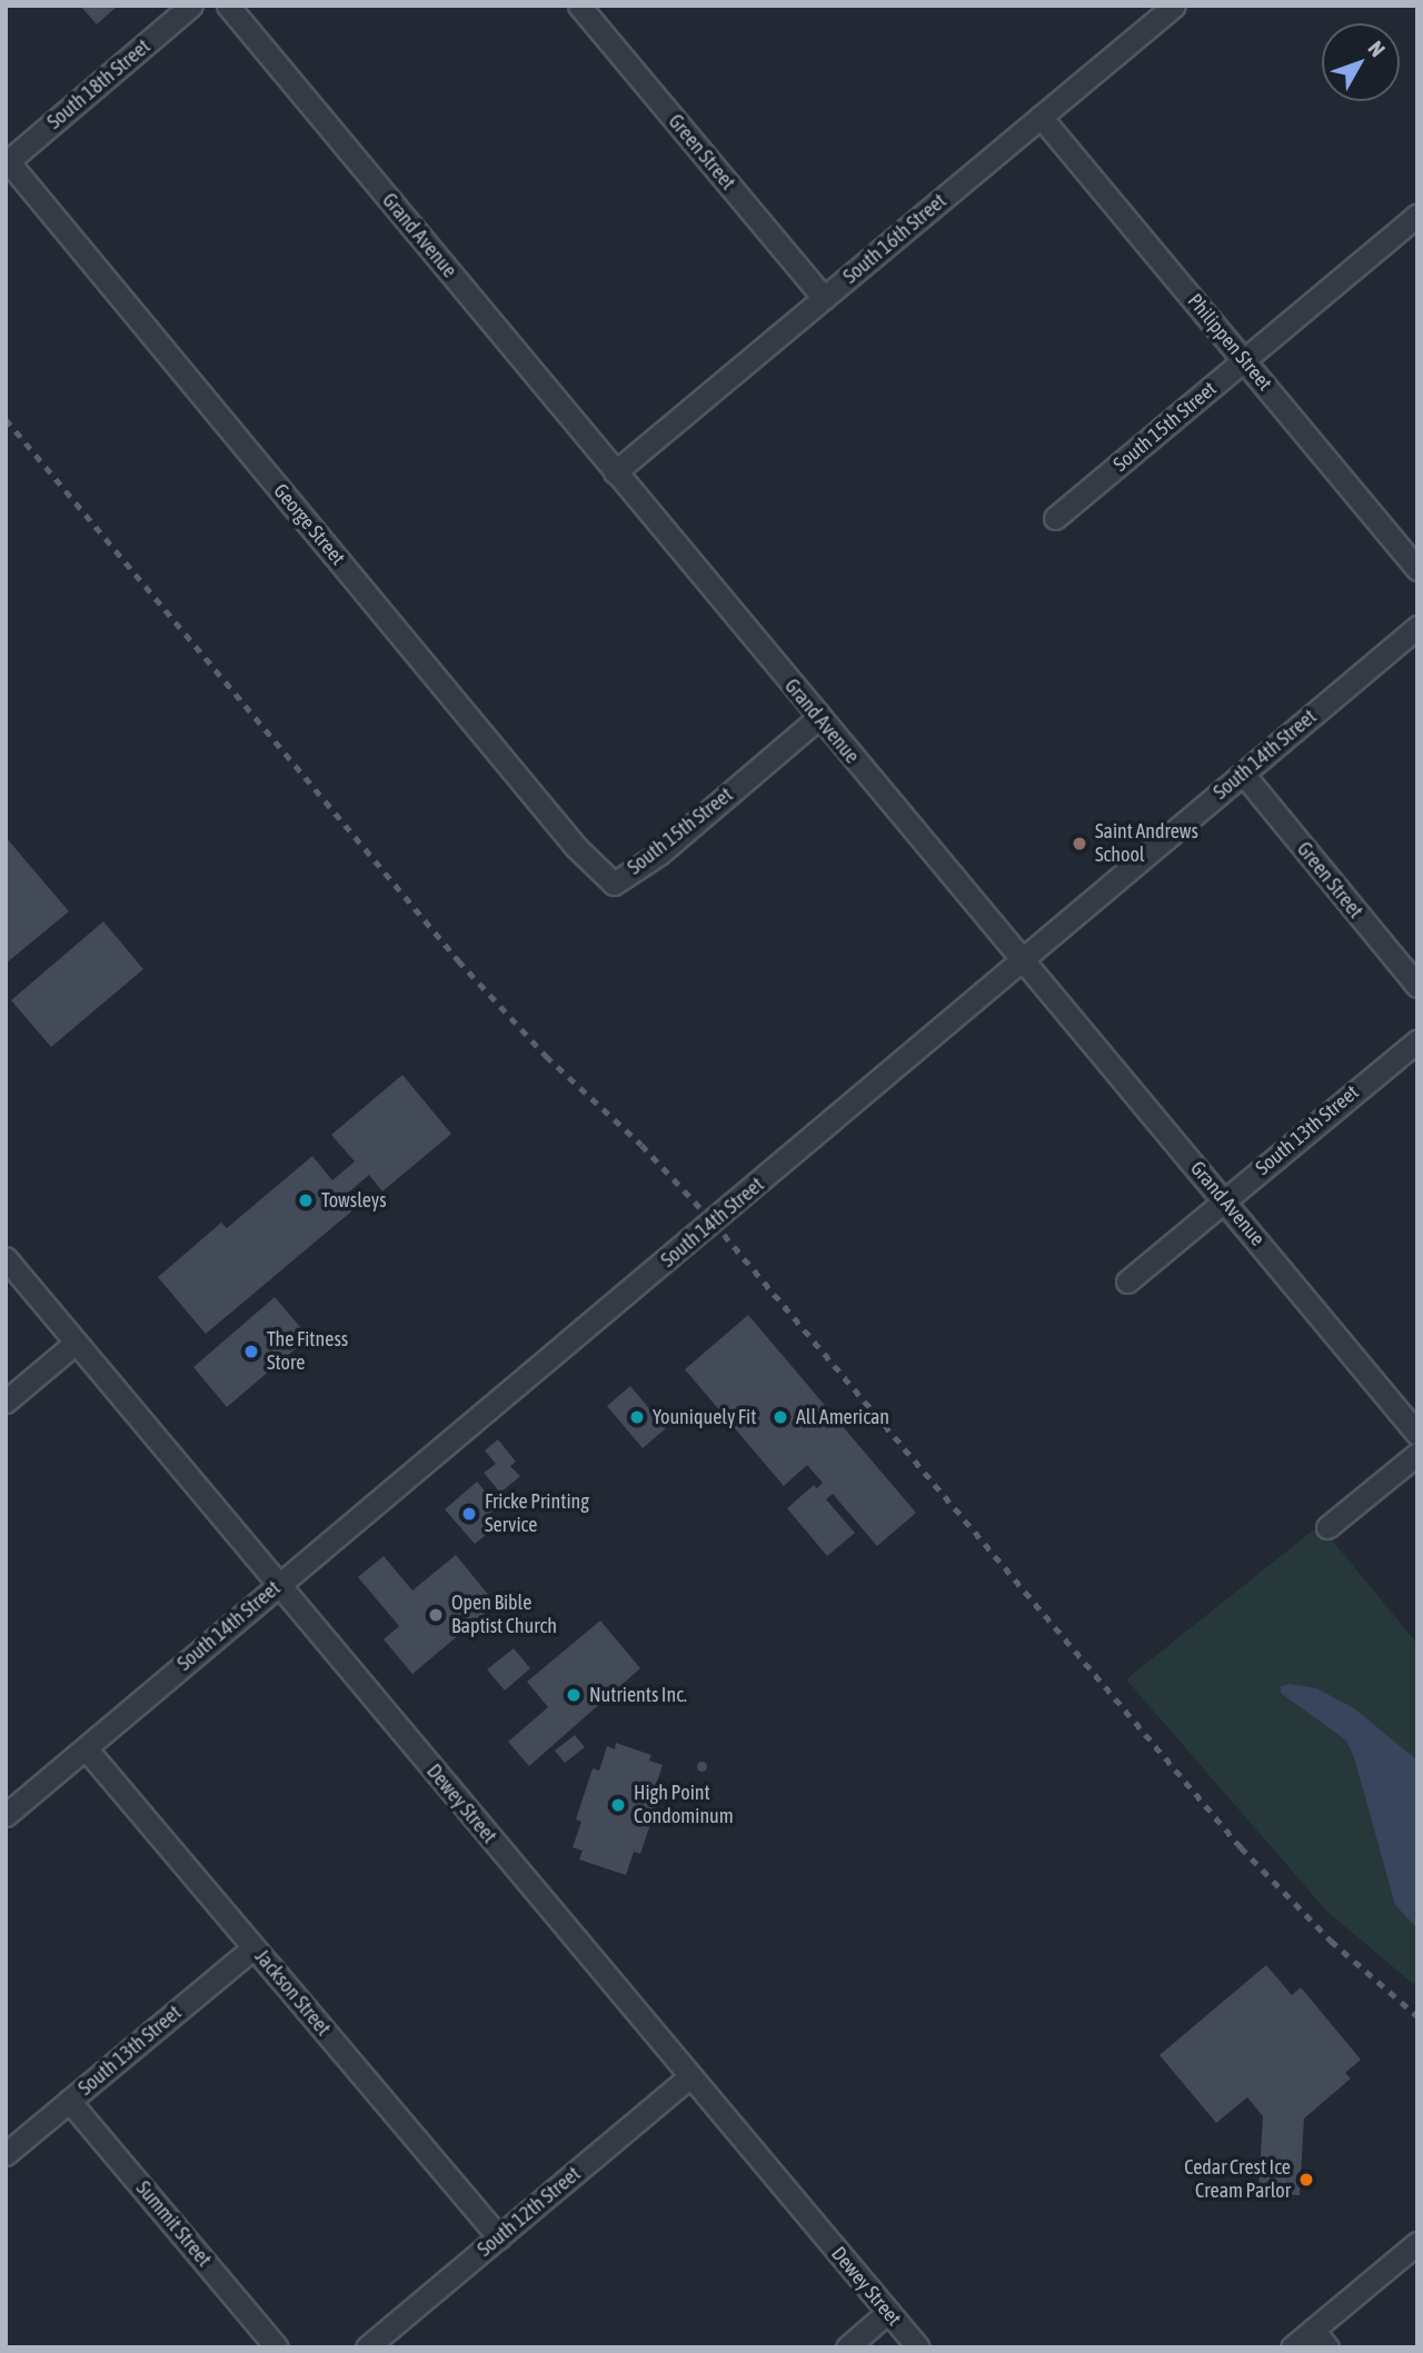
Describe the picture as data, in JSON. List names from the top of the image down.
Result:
{
  "streets": {
    "street": [
      "South 18th Street",
      "Green Street",
      "Grand Avenue",
      "South 16th Street",
      "Philippen Street",
      "South 15th Street",
      "George Street",
      "South 14th Street",
      "South 13th Street",
      "Dewey Street",
      "Jackson Street",
      "South 12th Street",
      "Summit Street"
    ]
  },
  "crossings": [
    ["South 18th Street", "George Street"],
    ["Green Street", "South 16th Street"],
    ["Green Street", "South 14th Street"],
    ["Grand Avenue", "South 16th Street"],
    ["Grand Avenue", "South 15th Street"],
    ["Grand Avenue", "South 14th Street"],
    ["Grand Avenue", "South 13th Street"],
    ["South 16th Street", "Philippen Street"],
    ["Philippen Street", "South 15th Street"],
    ["South 15th Street", "George Street"],
    ["South 14th Street", "Dewey Street"],
    ["South 14th Street", "Jackson Street"],
    ["South 13th Street", "Jackson Street"],
    ["South 13th Street", "Summit Street"],
    ["Dewey Street", "South 12th Street"],
    ["Jackson Street", "South 12th Street"]
  ],
  "places": [
    "Saint Andrews School",
    "Towsleys",
    "The Fitness Store",
    "Youniquely Fit",
    "All American",
    "Fricke Printing Service",
    "Open Bible Baptist Church",
    "Nutrients Inc.",
    "High Point Condominum",
    "Cedar Crest Ice Cream Parlor"
  ],
  "north": "top right"
}
